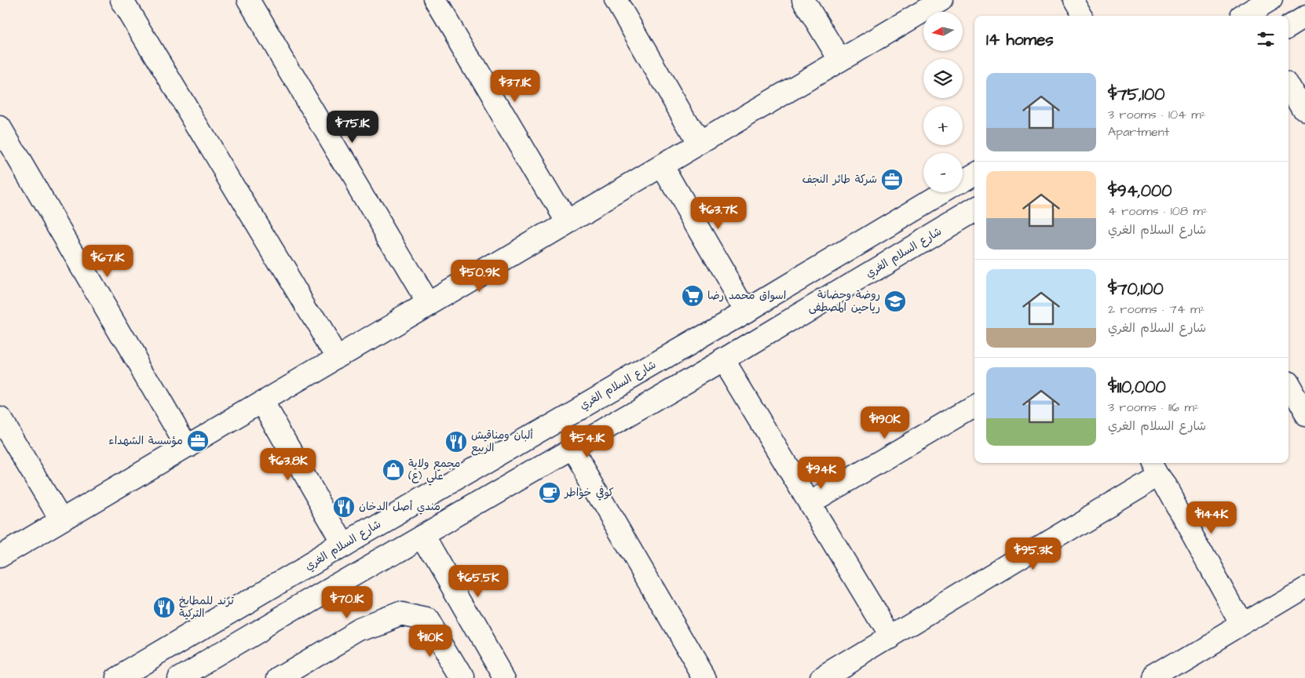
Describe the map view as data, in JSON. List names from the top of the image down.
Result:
{
  "streets": {
    "street": ["شارع السلام الغري"]
  },
  "places": {
    "office": ["شركة طائر النجف", "مؤسسة الشهداء"],
    "supermarket": ["اسواق محمد رضا"],
    "school or university": ["روضة وحضانة رياحين المصطفى"],
    "restaurant": ["ألبان ومناقيش الربيع", "مندي أصل الدخان", "ترند للمطابخ التركية"],
    "shop": ["مجمع ولاية علي (ع)"],
    "cafe": ["كوفي خواطر"]
  },
  "north": "left",
  "page": {
    "map_buttons": ["+", "−"],
    "heading": "14 homes",
    "list": [
      {
        "name": "$75,100",
        "note": "3 rooms · 104 m² · Apartment"
      },
      {
        "name": "$94,000",
        "note": "4 rooms · 108 m² · شارع السلام الغري"
      },
      {
        "name": "$70,100",
        "note": "2 rooms · 74 m² · شارع السلام الغري"
      },
      {
        "name": "$110,000",
        "note": "3 rooms · 116 m² · شارع السلام الغري"
      }
    ],
    "price": [
      "$37.1K",
      "$75.1K",
      "$63.7K",
      "$67.1K",
      "$50.9K",
      "$190K",
      "$54.1K",
      "$63.8K",
      "$94K",
      "$144K",
      "$95.3K",
      "$65.5K",
      "$70.1K",
      "$110K"
    ]
  }
}
